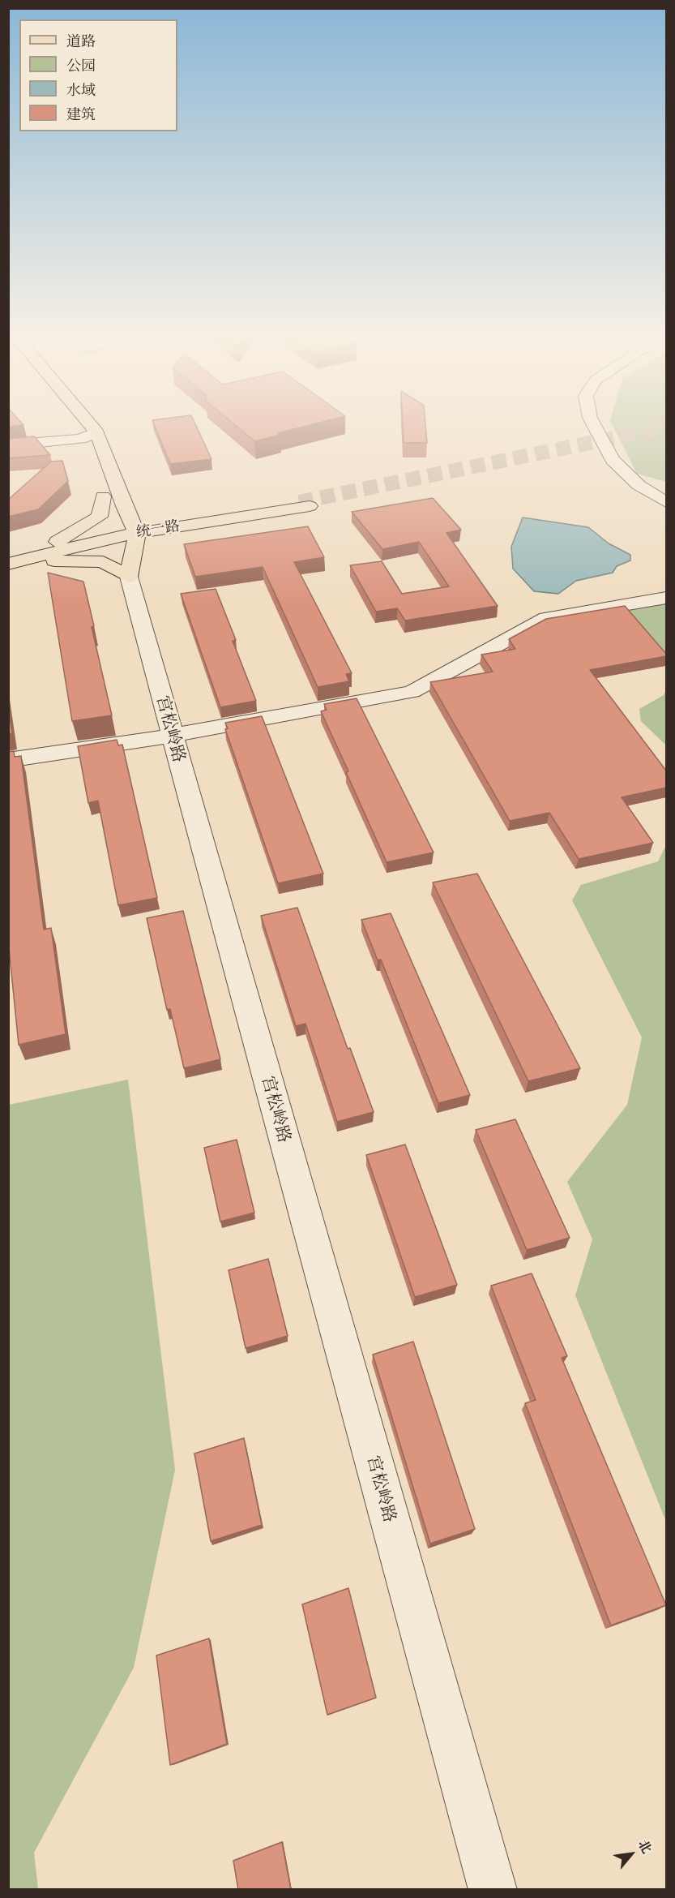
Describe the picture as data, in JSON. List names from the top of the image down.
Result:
{
  "streets": {
    "main road": ["统一路", "宫松岭路"]
  },
  "crossings": [
    ["统一路", "宫松岭路"]
  ],
  "legend": [
    "道路",
    "公园",
    "水域",
    "建筑"
  ],
  "north": "top right"
}
